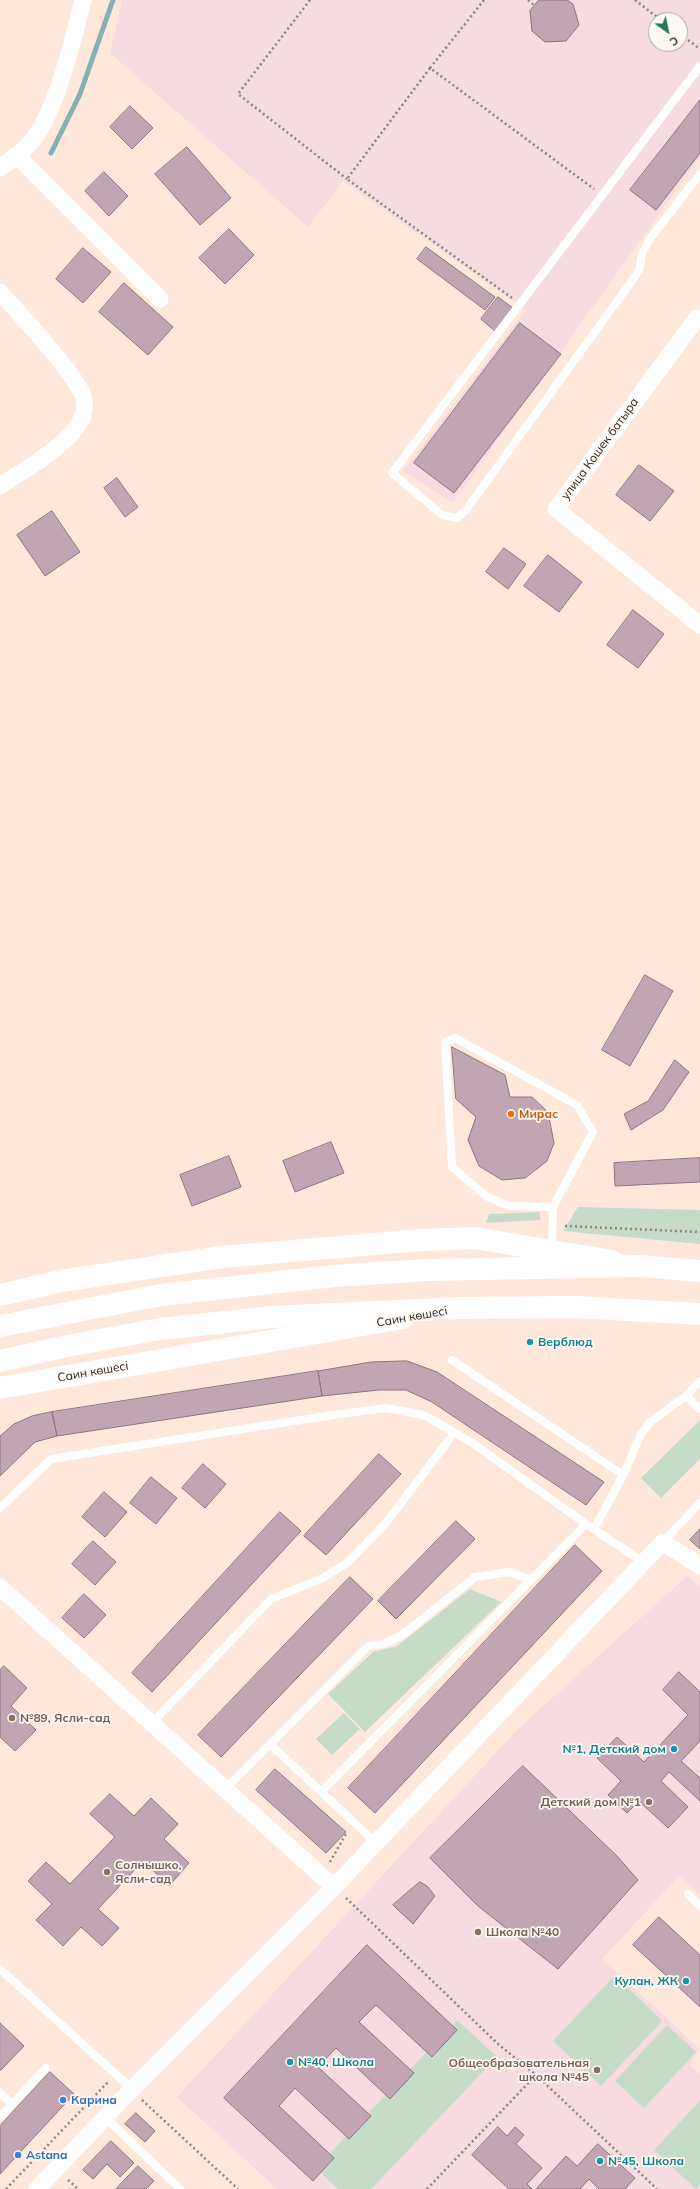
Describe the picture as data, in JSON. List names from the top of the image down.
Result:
{
  "streets": {
    "main road": ["Саин көшесі"],
    "street": ["улица Кошек батыра"]
  },
  "places": [
    "Мирас",
    "Верблюд",
    "№89, Ясли-сад",
    "№1, Детский дом",
    "Детский дом №1",
    "Солнышко, Ясли-сад",
    "Школа №40",
    "Кулан, ЖК",
    "№40, Школа",
    "Общеобразовательная школа №45",
    "Карина",
    "Astana",
    "№45, Школа"
  ],
  "north": "bottom right"
}
